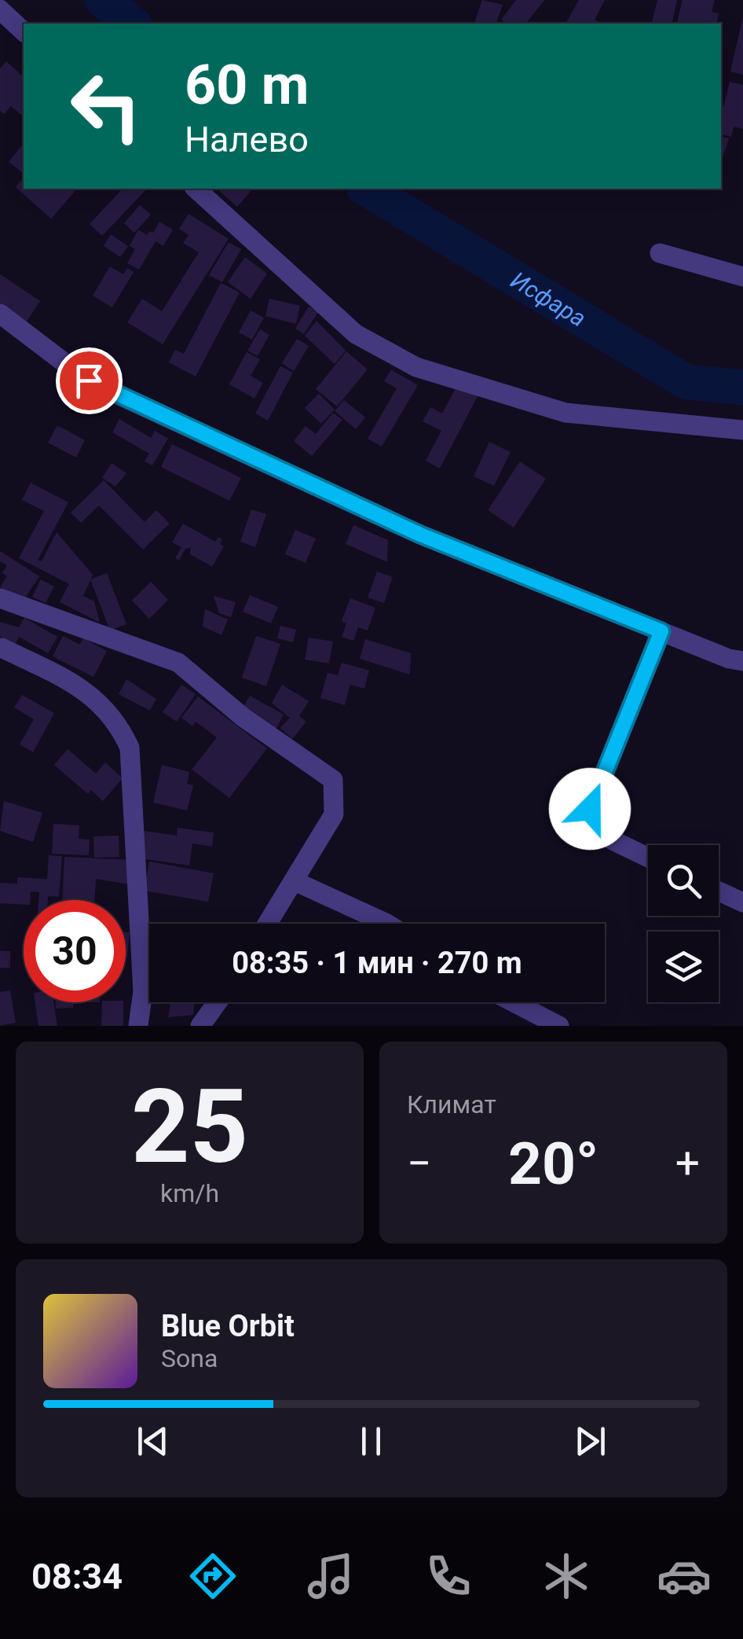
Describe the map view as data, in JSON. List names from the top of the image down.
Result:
{
  "water": ["Исфара"],
  "page": {
    "turn": ["60 m", "Налево"],
    "limit": "30",
    "trip": "08:35 · 1 мин · 270 m",
    "tile": [
      ["25", "km/h"],
      "Климат"
    ],
    "heat": ["−", "20°", "+"],
    "song": ["Blue Orbit", "Sona"],
    "tabs": "08:34"
  }
}
